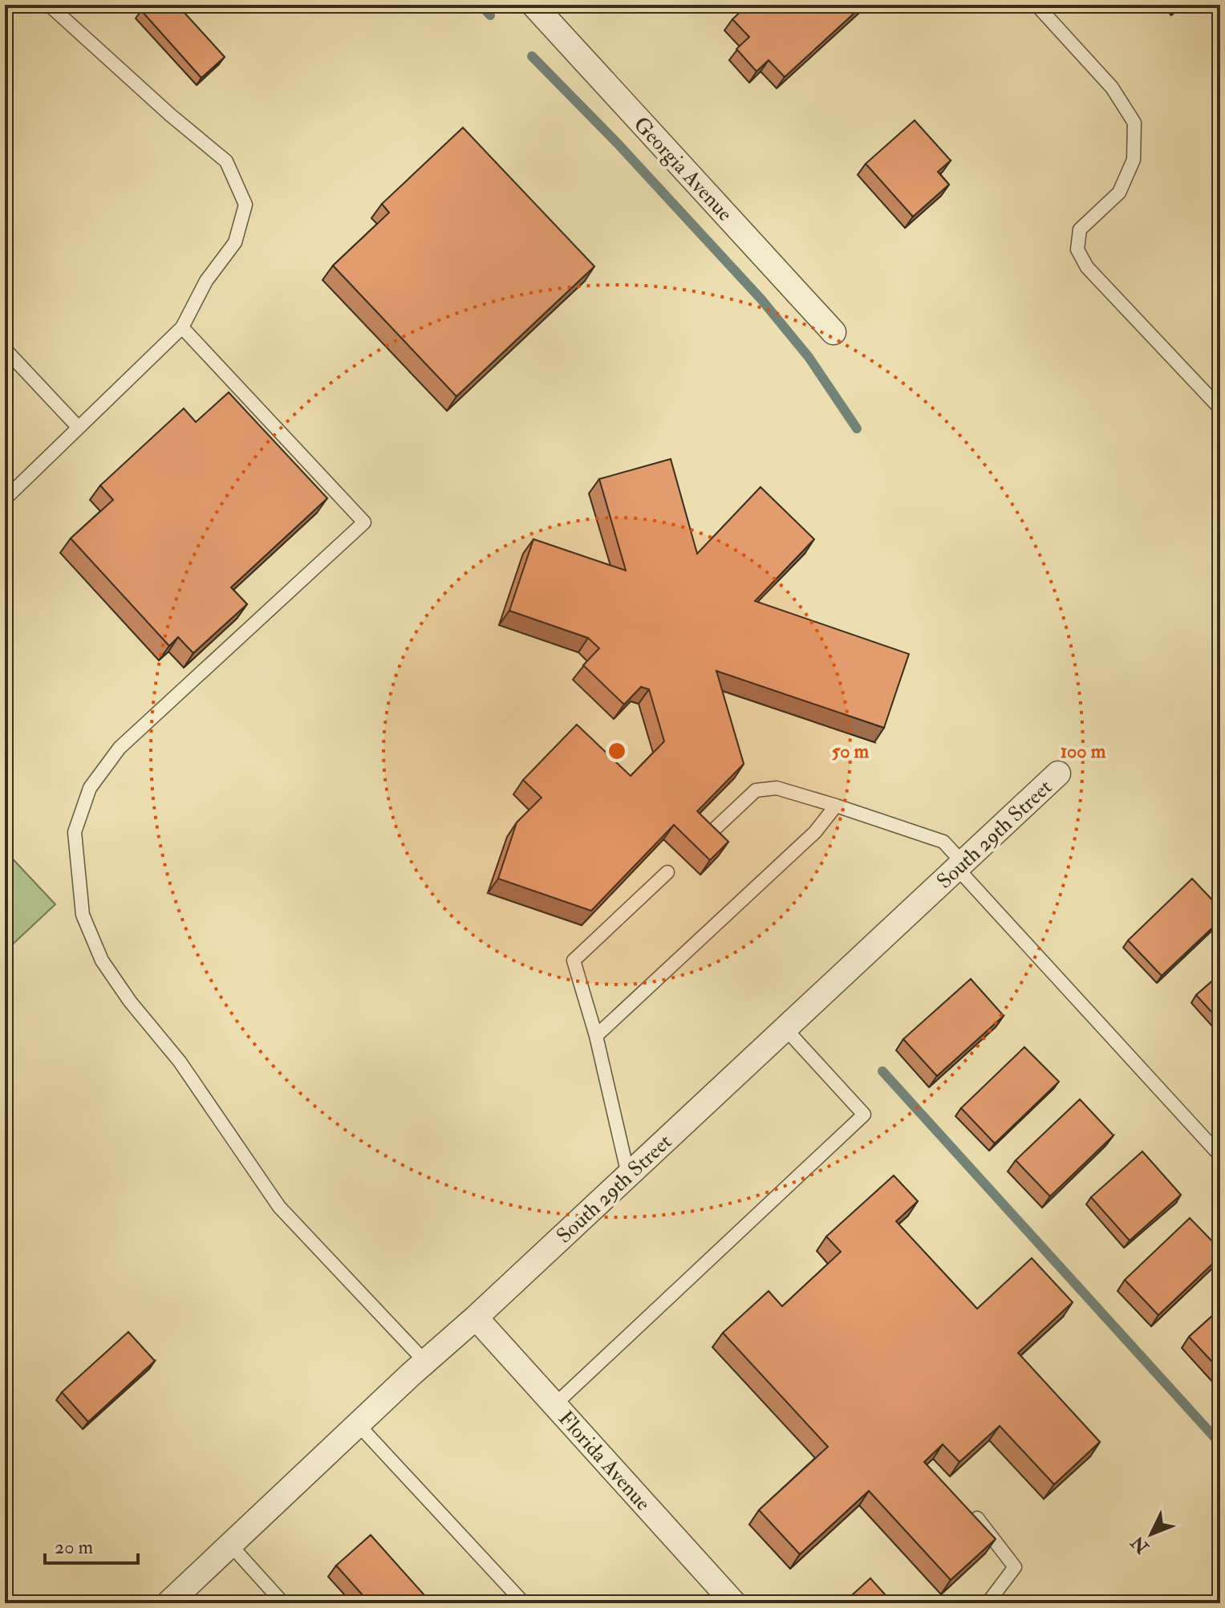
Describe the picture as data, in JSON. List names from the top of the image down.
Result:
{
  "streets": {
    "street": ["Georgia Avenue", "South 29th Street", "Florida Avenue"]
  },
  "crossings": [
    ["South 29th Street", "Florida Avenue"]
  ],
  "scale_bar": "20 m",
  "north": "bottom left",
  "rings": ["50 m", "100 m"]
}
